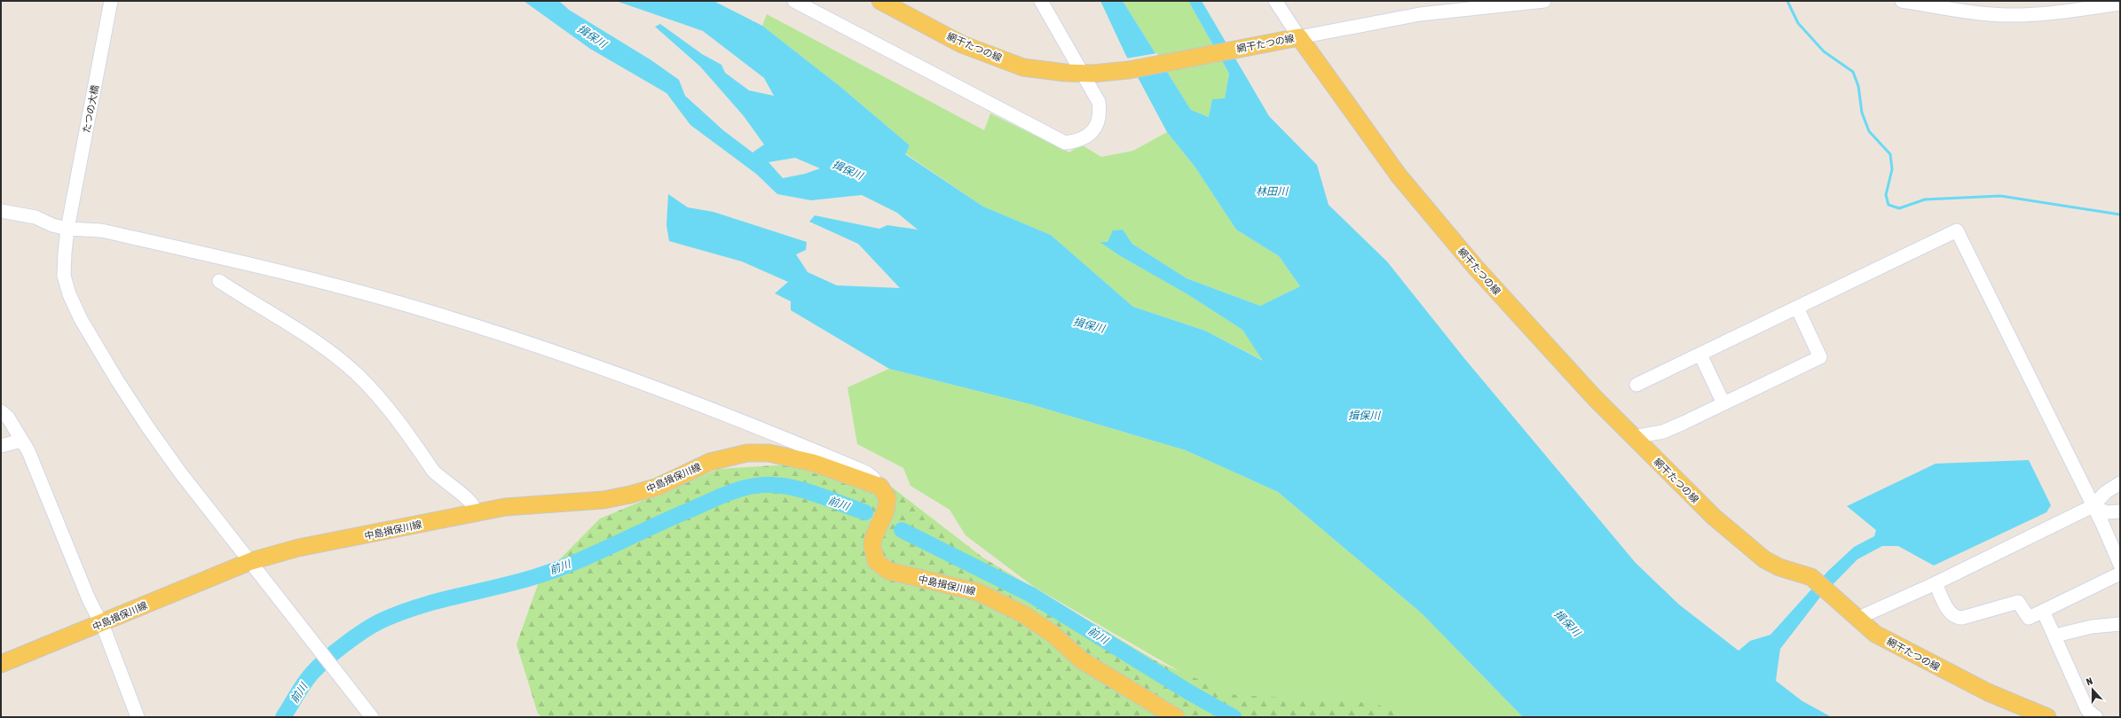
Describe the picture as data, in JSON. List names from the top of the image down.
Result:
{
  "streets": {
    "main road": ["網干たつの線", "中島揖保川線"],
    "street": ["たつの大橋"]
  },
  "crossings": [
    ["たつの大橋", "中島揖保川線"]
  ],
  "water": ["揖保川", "林田川", "前川"],
  "north": "top"
}
